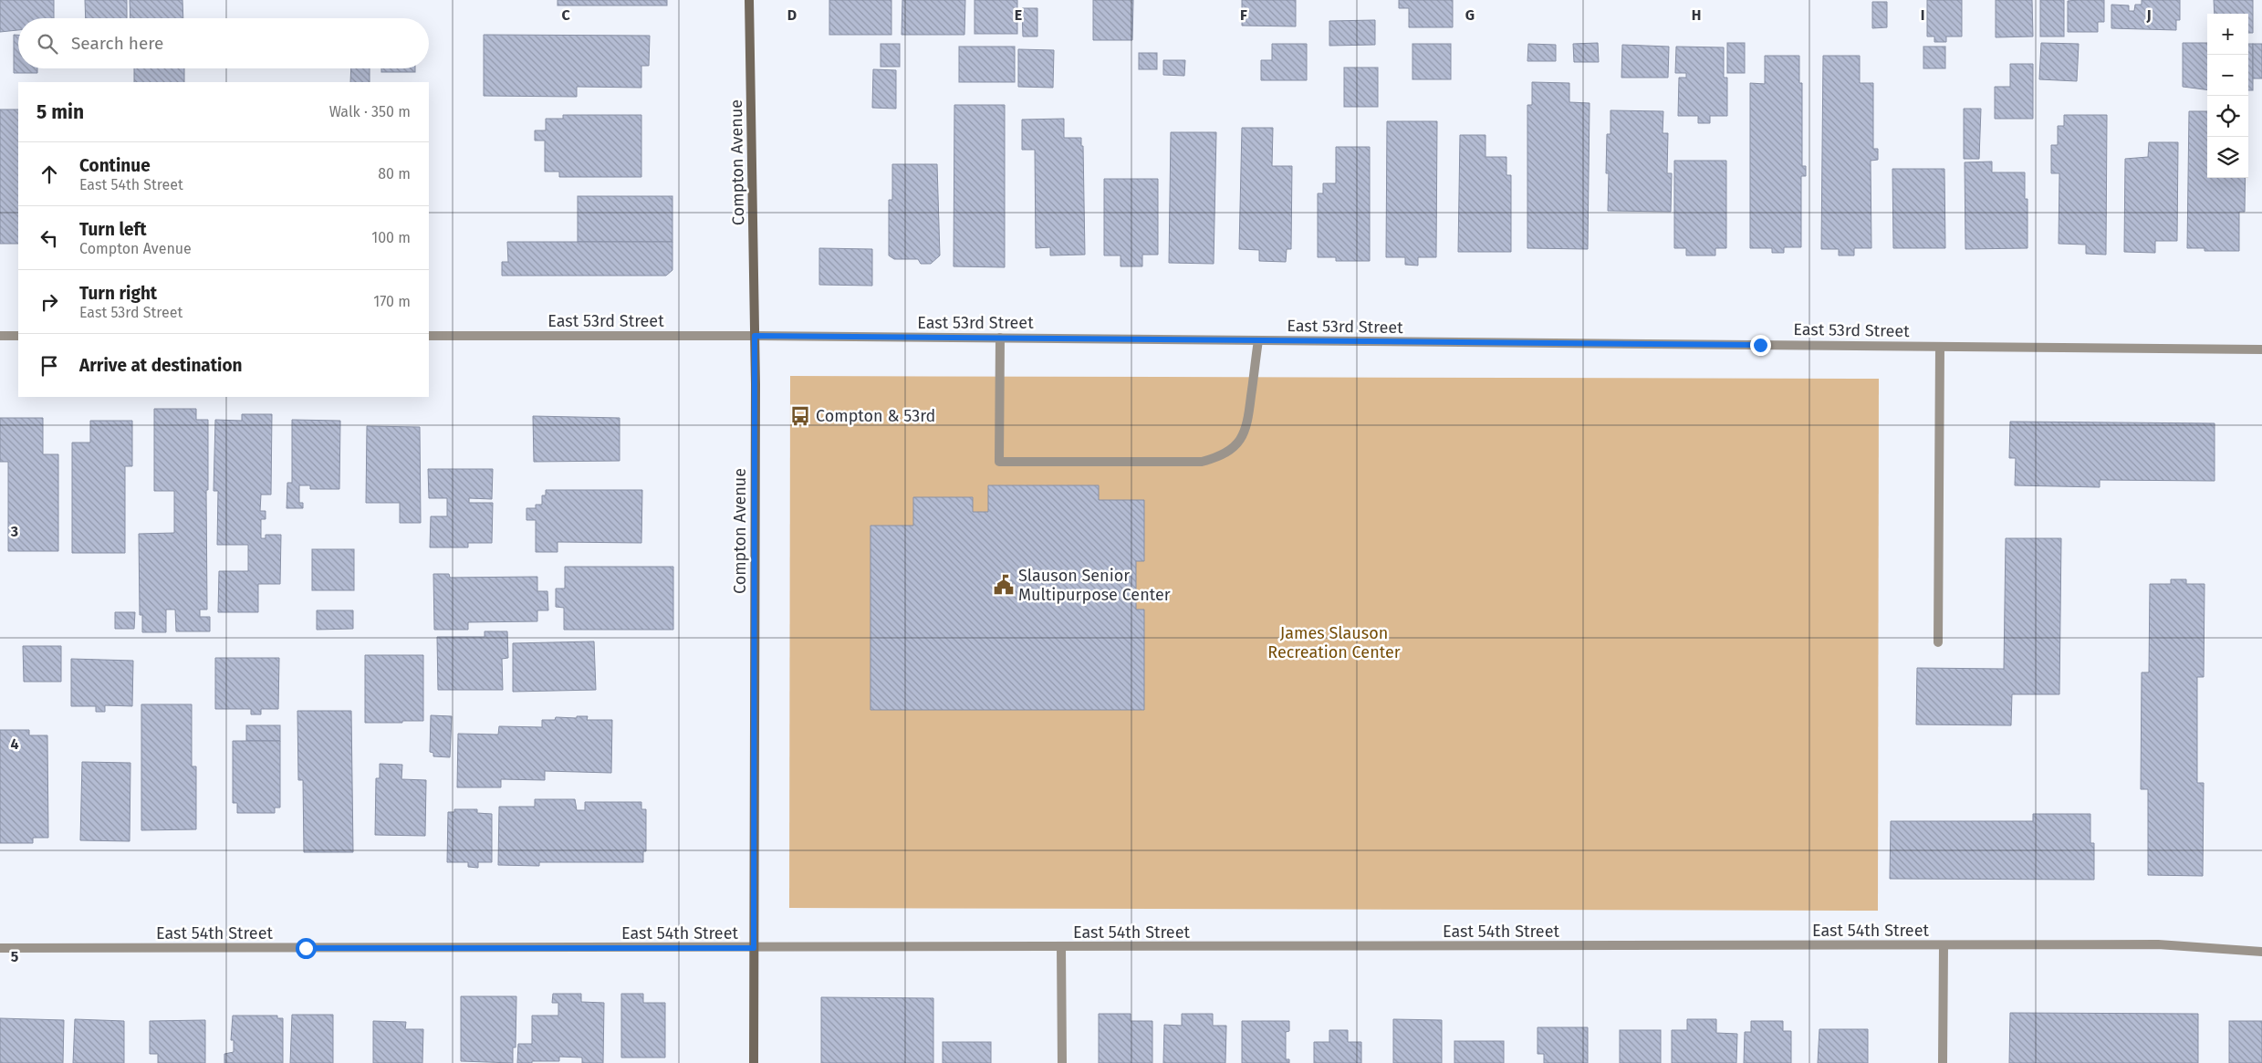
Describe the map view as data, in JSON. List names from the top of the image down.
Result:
{
  "streets": {
    "main road": ["Compton Avenue"],
    "street": ["East 53rd Street", "East 54th Street"]
  },
  "crossings": [
    ["Compton Avenue", "East 53rd Street"],
    ["Compton Avenue", "East 54th Street"]
  ],
  "parks": ["James Slauson Recreation Center"],
  "places": {
    "bus stop": ["Compton & 53rd"],
    "public building": ["Slauson Senior Multipurpose Center"]
  },
  "page": {
    "map_buttons": ["+", "−"],
    "search": "Search here",
    "heading": ["5 min", "Walk · 350 m"],
    "list": [
      ["Continue", "East 54th Street", "80 m"],
      ["Turn left", "Compton Avenue", "100 m"],
      ["Turn right", "East 53rd Street", "170 m"],
      "Arrive at destination"
    ]
  },
  "grid": {
    "columns": [
      "C",
      "D",
      "E",
      "F",
      "G",
      "H",
      "I",
      "J"
    ],
    "rows": ["3", "4", "5"]
  }
}
